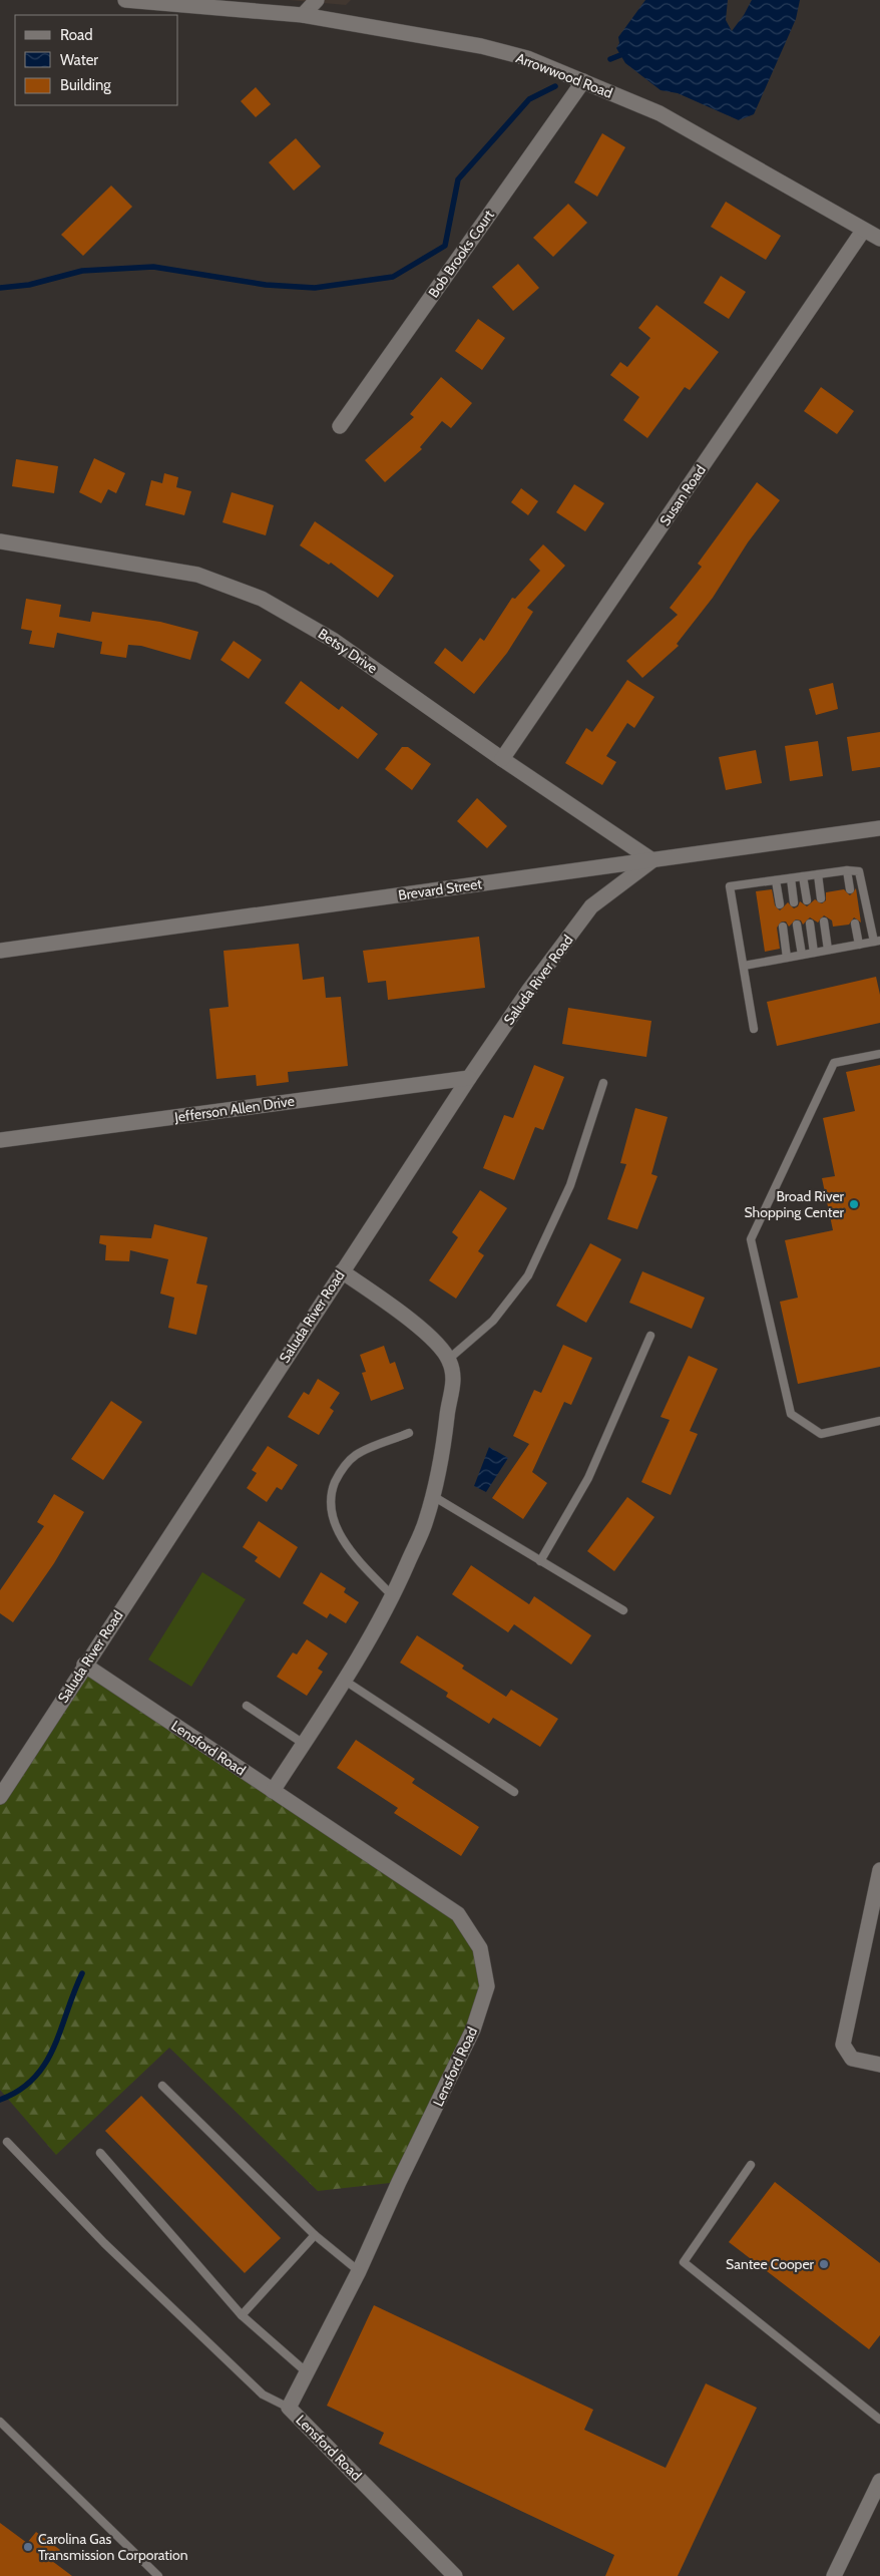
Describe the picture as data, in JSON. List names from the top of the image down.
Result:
{
  "streets": {
    "street": [
      "Arrowwood Road",
      "Bob Brooks Court",
      "Susan Road",
      "Betsy Drive",
      "Brevard Street",
      "Saluda River Road",
      "Jefferson Allen Drive",
      "Lensford Road"
    ]
  },
  "crossings": [
    ["Arrowwood Road", "Bob Brooks Court"],
    ["Arrowwood Road", "Susan Road"],
    ["Susan Road", "Betsy Drive"],
    ["Betsy Drive", "Brevard Street"],
    ["Betsy Drive", "Saluda River Road"],
    ["Brevard Street", "Saluda River Road"],
    ["Saluda River Road", "Jefferson Allen Drive"],
    ["Saluda River Road", "Lensford Road"]
  ],
  "places": ["Broad River Shopping Center", "Santee Cooper", "Carolina Gas Transmission Corporation"],
  "legend": ["Road", "Water", "Building"]
}
